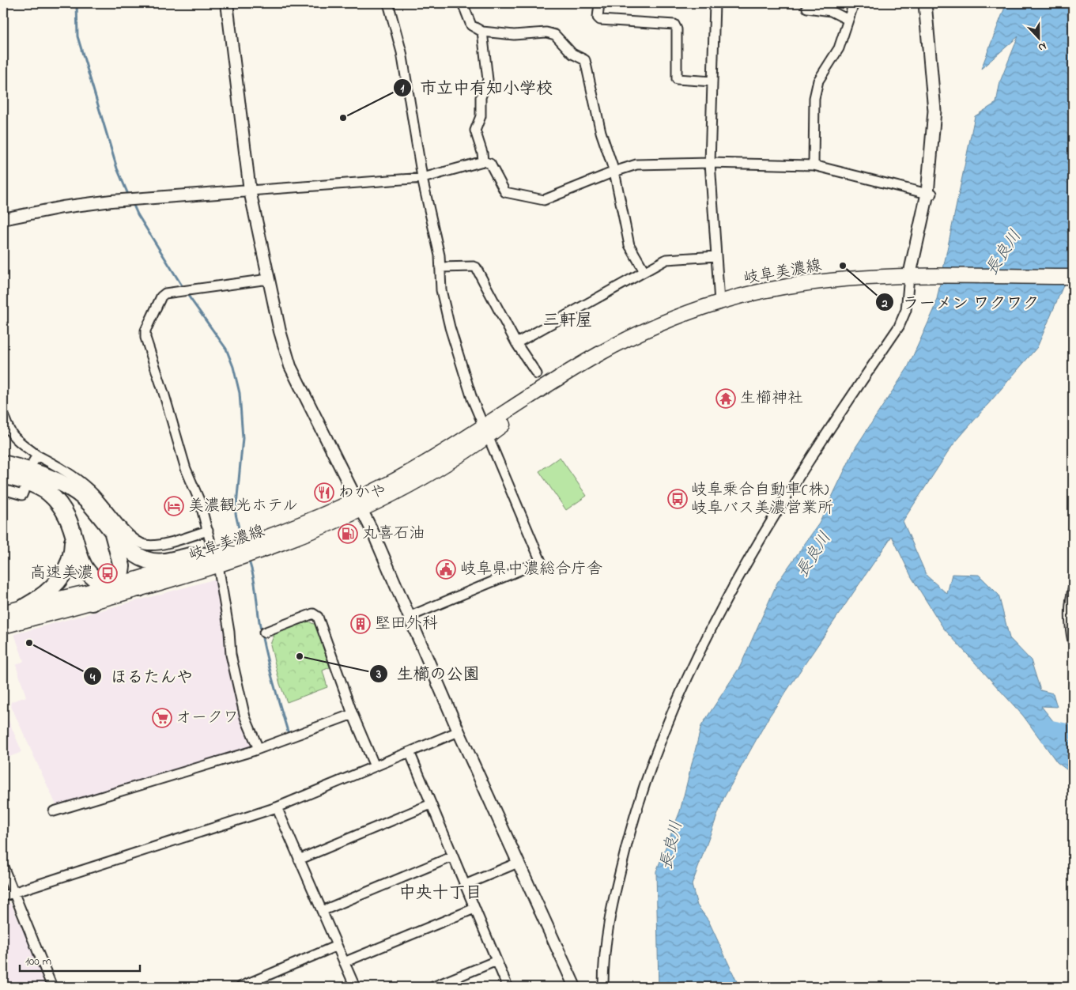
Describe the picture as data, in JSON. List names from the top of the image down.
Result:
{
  "streets": {
    "main road": ["岐阜美濃線"]
  },
  "districts": ["三軒屋", "中央十丁目"],
  "water": ["長良川"],
  "places": {
    "other": [
      "市立中有知小学校",
      "ラーメン ワクワク",
      "ほるたんや",
      "生櫛の公園"
    ],
    "temple": ["生櫛神社"],
    "restaurant": ["わかや"],
    "bus stop": ["岐阜乗合自動車(株) 岐阜バス美濃営業所", "高速美濃"],
    "hotel": ["美濃観光ホテル"],
    "fuel station": ["丸喜石油"],
    "public building": ["岐阜県中濃総合庁舎"],
    "building": ["堅田外科"],
    "supermarket": ["オークワ"]
  },
  "scale_bar": "100 m",
  "north": "bottom"
}
